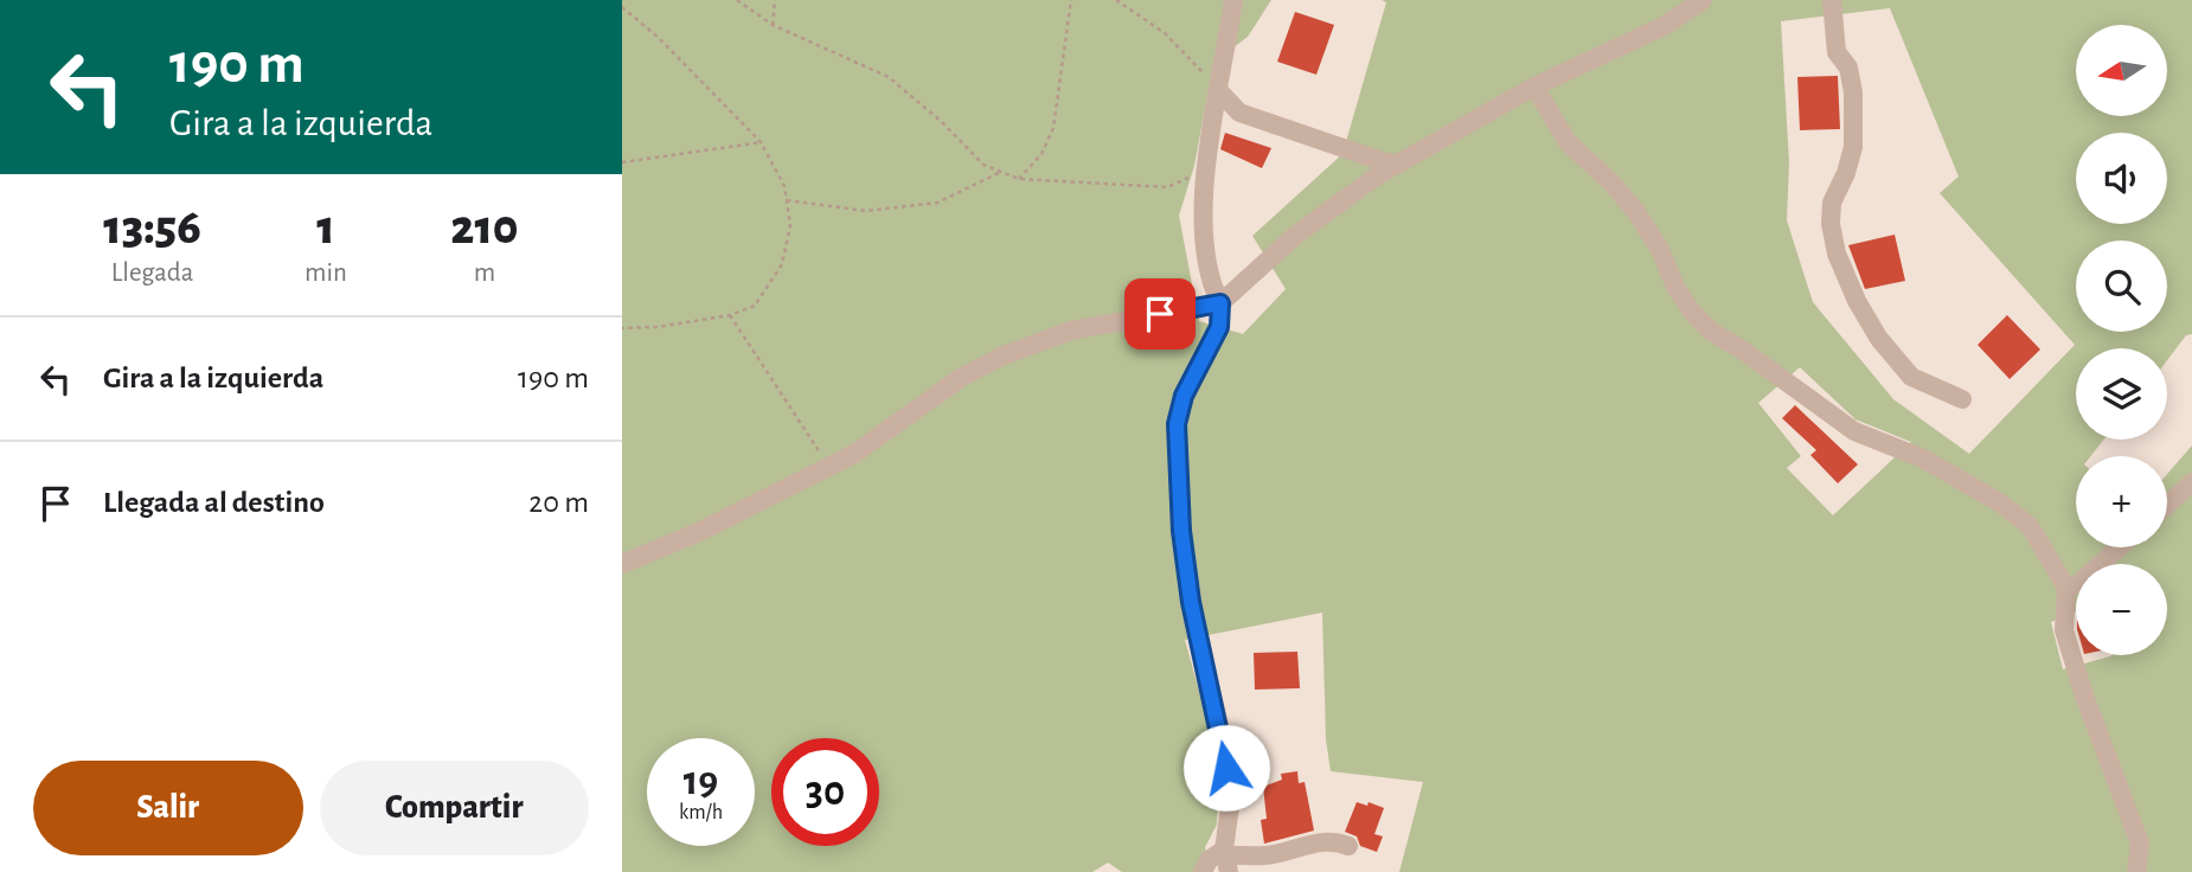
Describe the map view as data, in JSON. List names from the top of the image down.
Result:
{
  "north": "left",
  "page": {
    "turn": ["190 m", "Gira a la izquierda"],
    "map_buttons": ["+", "−"],
    "eta": [
      "13:56",
      "Llegada",
      "1",
      "min",
      "210",
      "m"
    ],
    "list": [
      {
        "name": "Gira a la izquierda",
        "value": "190 m"
      },
      {
        "name": "Llegada al destino",
        "value": "20 m"
      }
    ],
    "speed": "19 km/h",
    "limit": "30",
    "buttons": ["Salir", "Compartir"]
  }
}
